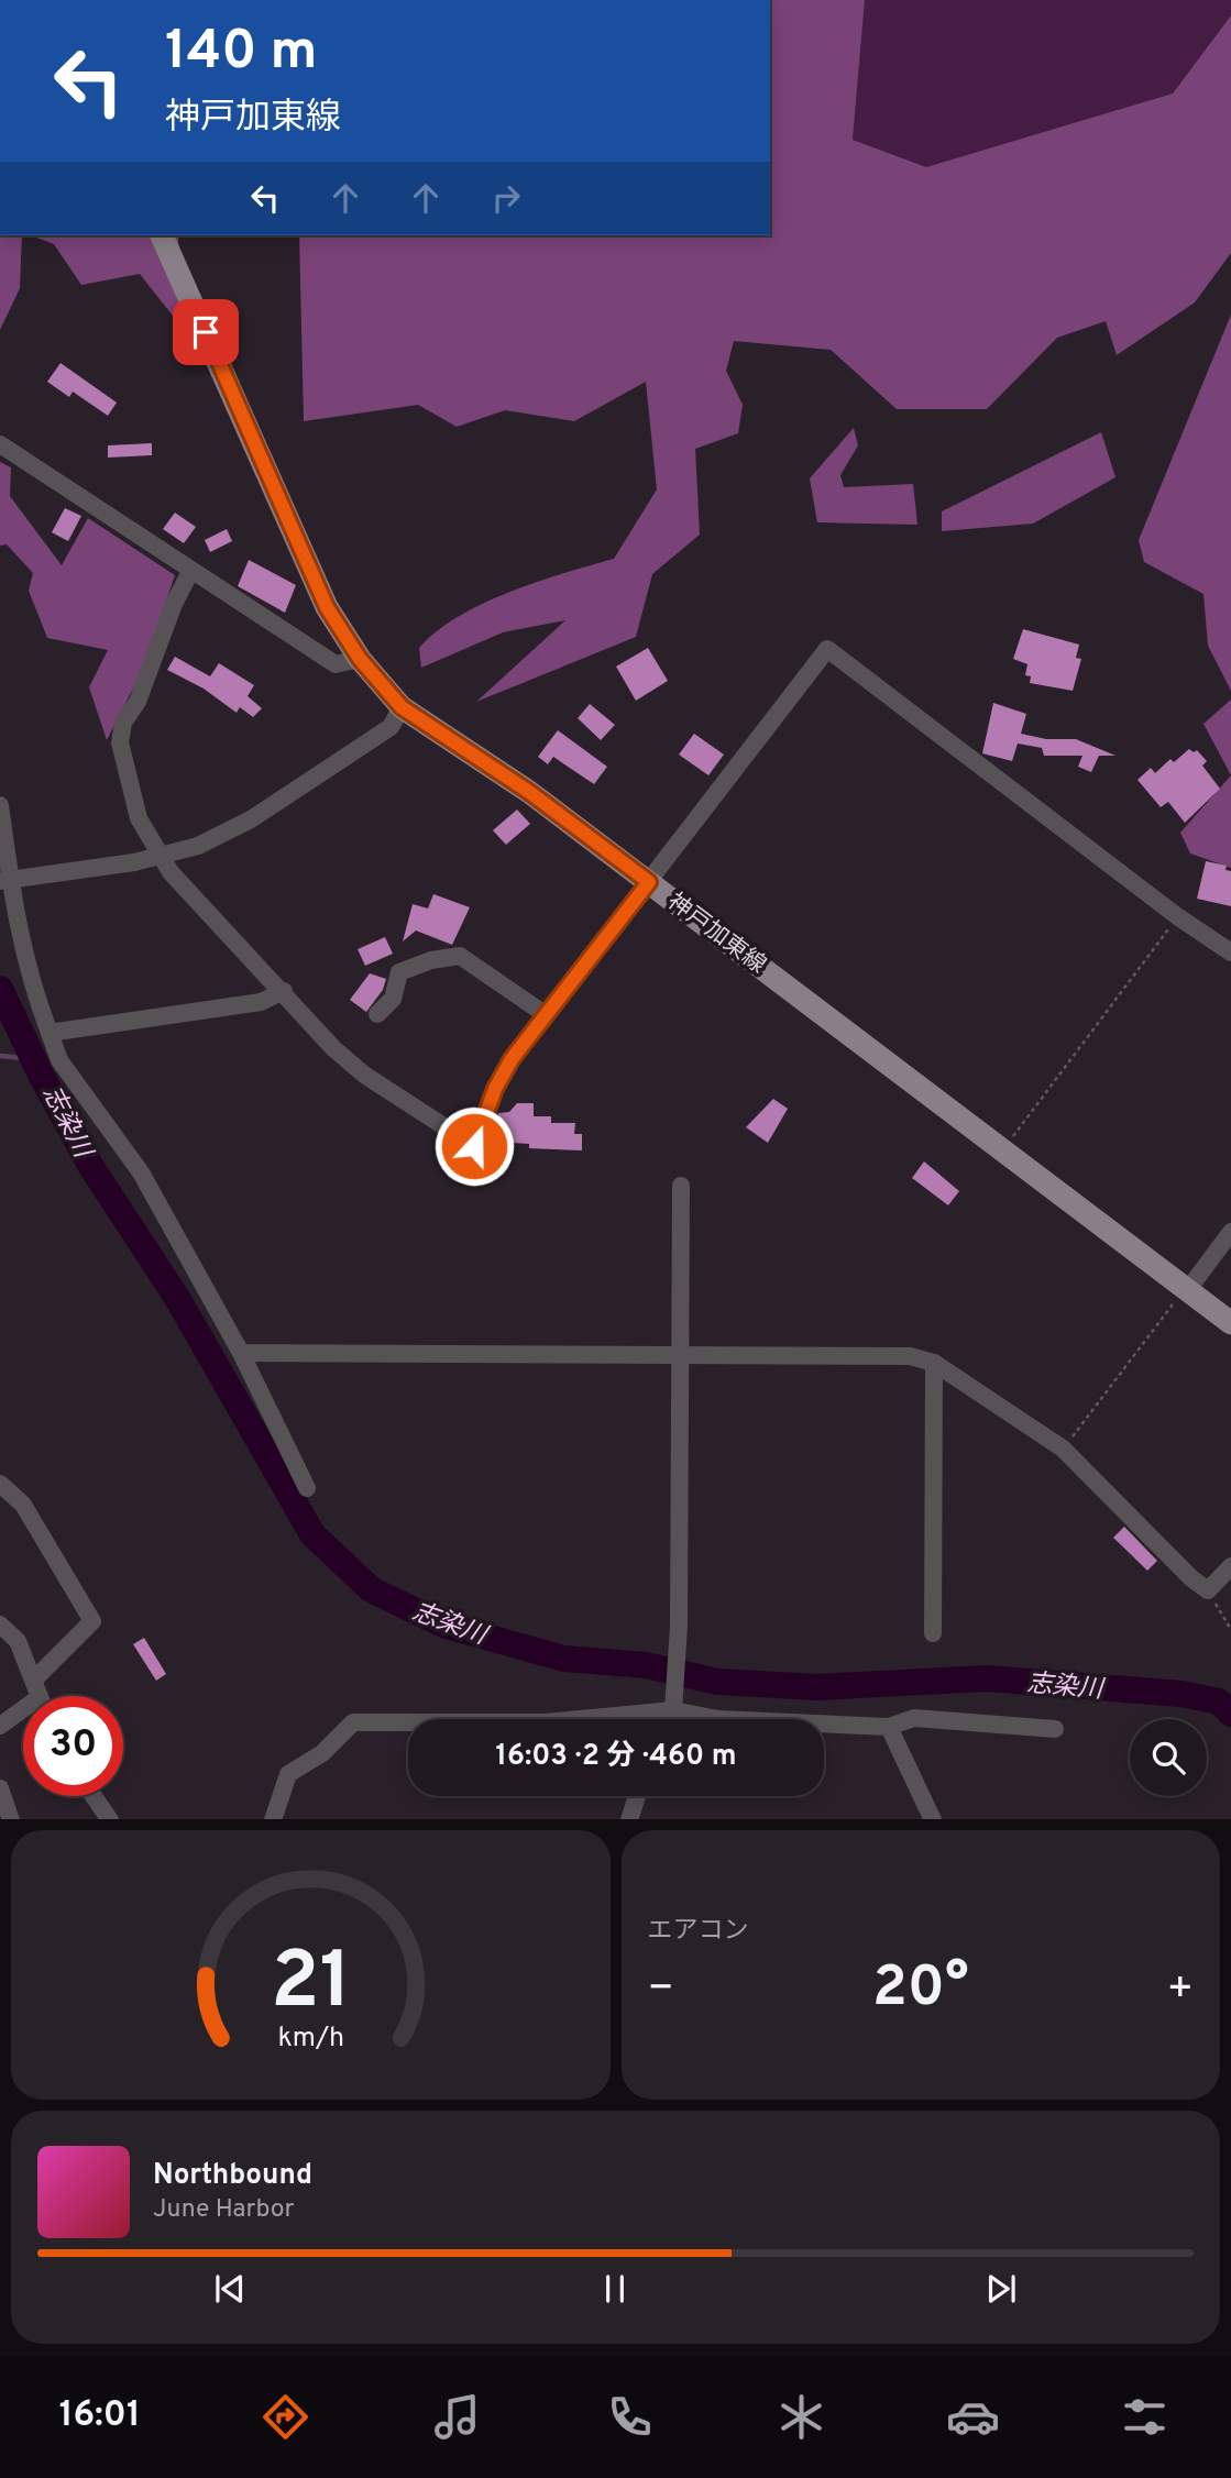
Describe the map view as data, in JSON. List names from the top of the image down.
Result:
{
  "streets": {
    "main road": ["神戸加東線"]
  },
  "water": ["志染川"],
  "page": {
    "turn": ["140 m", "神戸加東線"],
    "limit": "30",
    "trip": "16:03 · 2 分 · 460 m",
    "tile": "エアコン",
    "heat": ["−", "20°", "+"],
    "song": ["Northbound", "June Harbor"],
    "tabs": "16:01",
    "gauge": ["21", "km/h"]
  }
}
